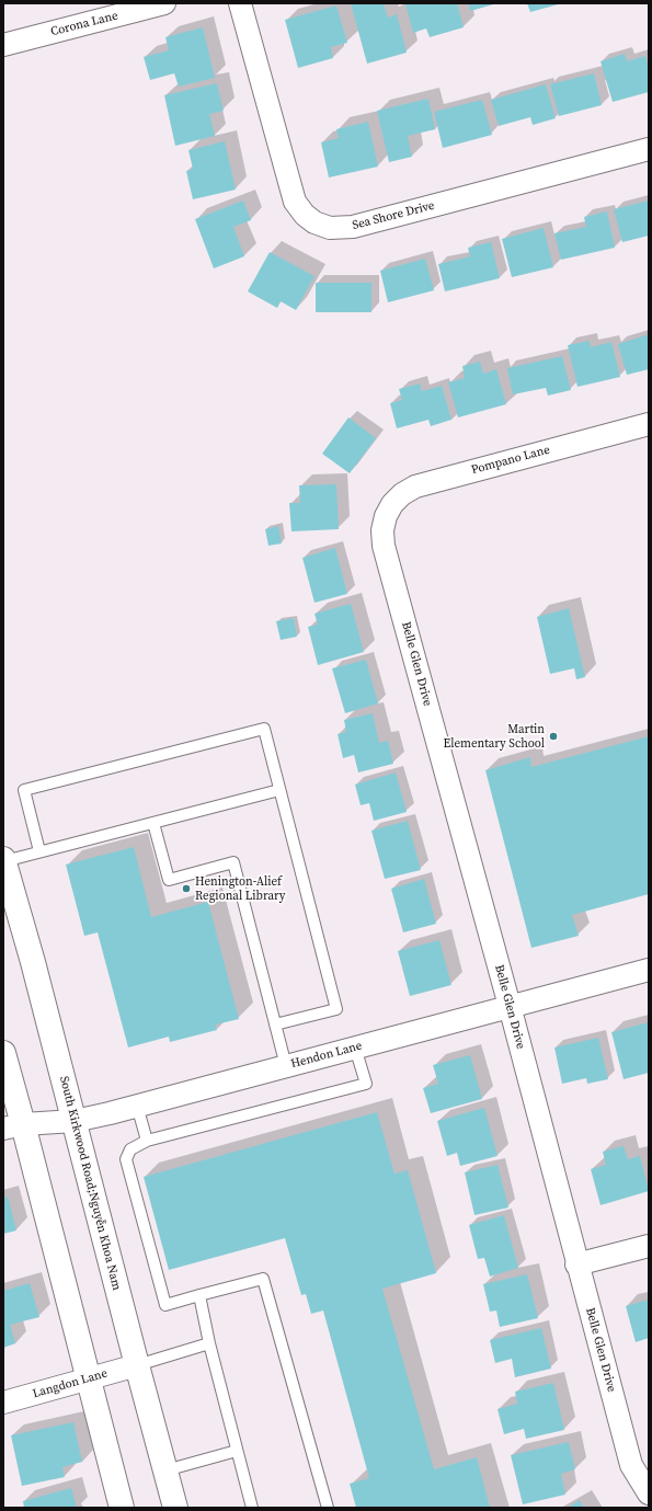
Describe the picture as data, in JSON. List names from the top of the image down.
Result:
{
  "streets": {
    "main road": ["South Kirkwood Road;Nguyễn Khoa Nam"],
    "street": [
      "Corona Lane",
      "Sea Shore Drive",
      "Pompano Lane",
      "Belle Glen Drive",
      "Hendon Lane",
      "Langdon Lane"
    ]
  },
  "crossings": [
    ["Pompano Lane", "Belle Glen Drive"],
    ["Belle Glen Drive", "Hendon Lane"],
    ["Hendon Lane", "South Kirkwood Road;Nguyễn Khoa Nam"],
    ["South Kirkwood Road;Nguyễn Khoa Nam", "Langdon Lane"]
  ],
  "places": ["Martin Elementary School", "Henington-Alief Regional Library"]
}
